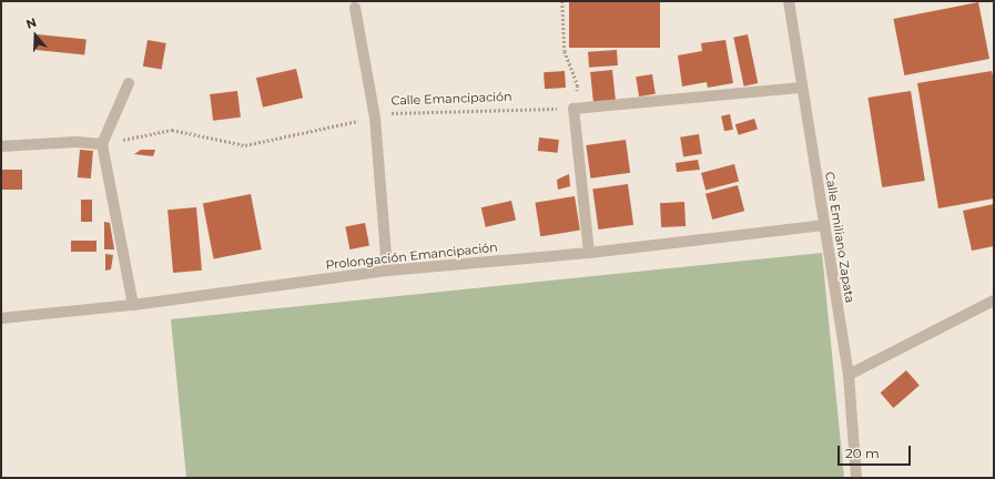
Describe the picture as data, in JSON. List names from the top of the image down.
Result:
{
  "streets": {
    "street": ["Calle Emiliano Zapata", "Prolongación Emancipación"],
    "path": ["Calle Emancipación"]
  },
  "crossings": [
    ["Calle Emiliano Zapata", "Prolongación Emancipación"]
  ],
  "scale_bar": "20 m",
  "north": "top"
}
